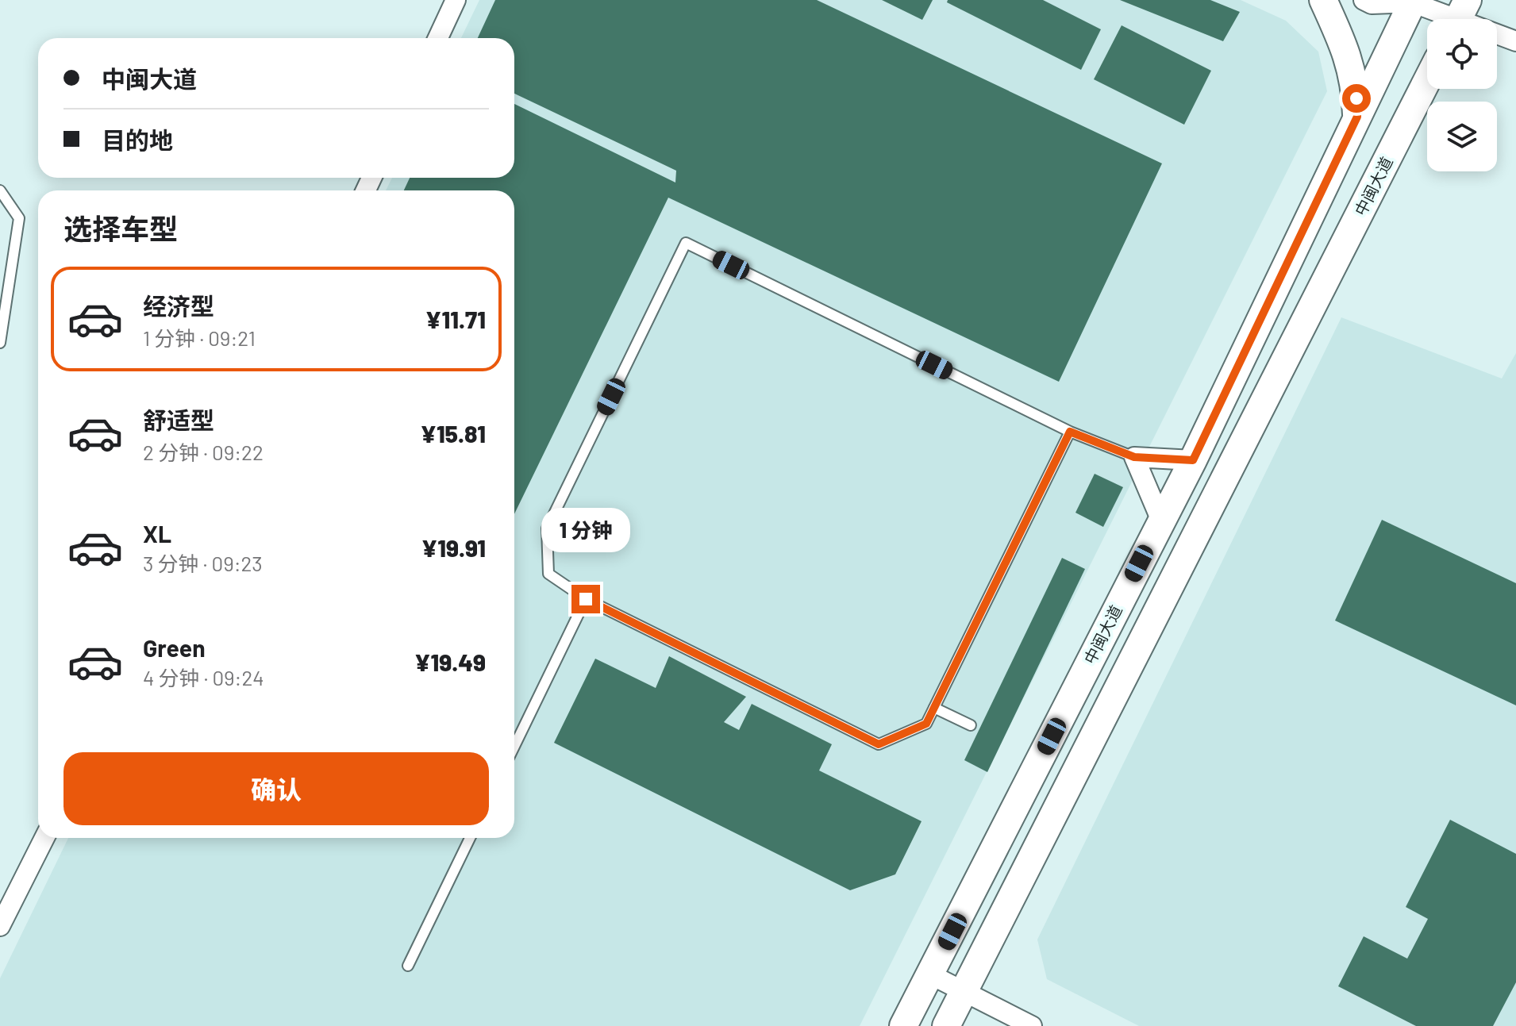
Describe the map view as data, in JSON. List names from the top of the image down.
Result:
{
  "streets": {
    "main road": ["中闽大道"]
  },
  "page": {
    "banner": ["中闽大道", "目的地"],
    "heading": "选择车型",
    "list": [
      {
        "name": "经济型",
        "note": "1 分钟 · 09:21",
        "value": "¥11.71"
      },
      {
        "name": "舒适型",
        "note": "2 分钟 · 09:22",
        "value": "¥15.81"
      },
      {
        "name": "XL",
        "note": "3 分钟 · 09:23",
        "value": "¥19.91"
      },
      {
        "name": "Green",
        "note": "4 分钟 · 09:24",
        "value": "¥19.49"
      }
    ],
    "bubble": "1 分钟",
    "buttons": "确认"
  }
}
